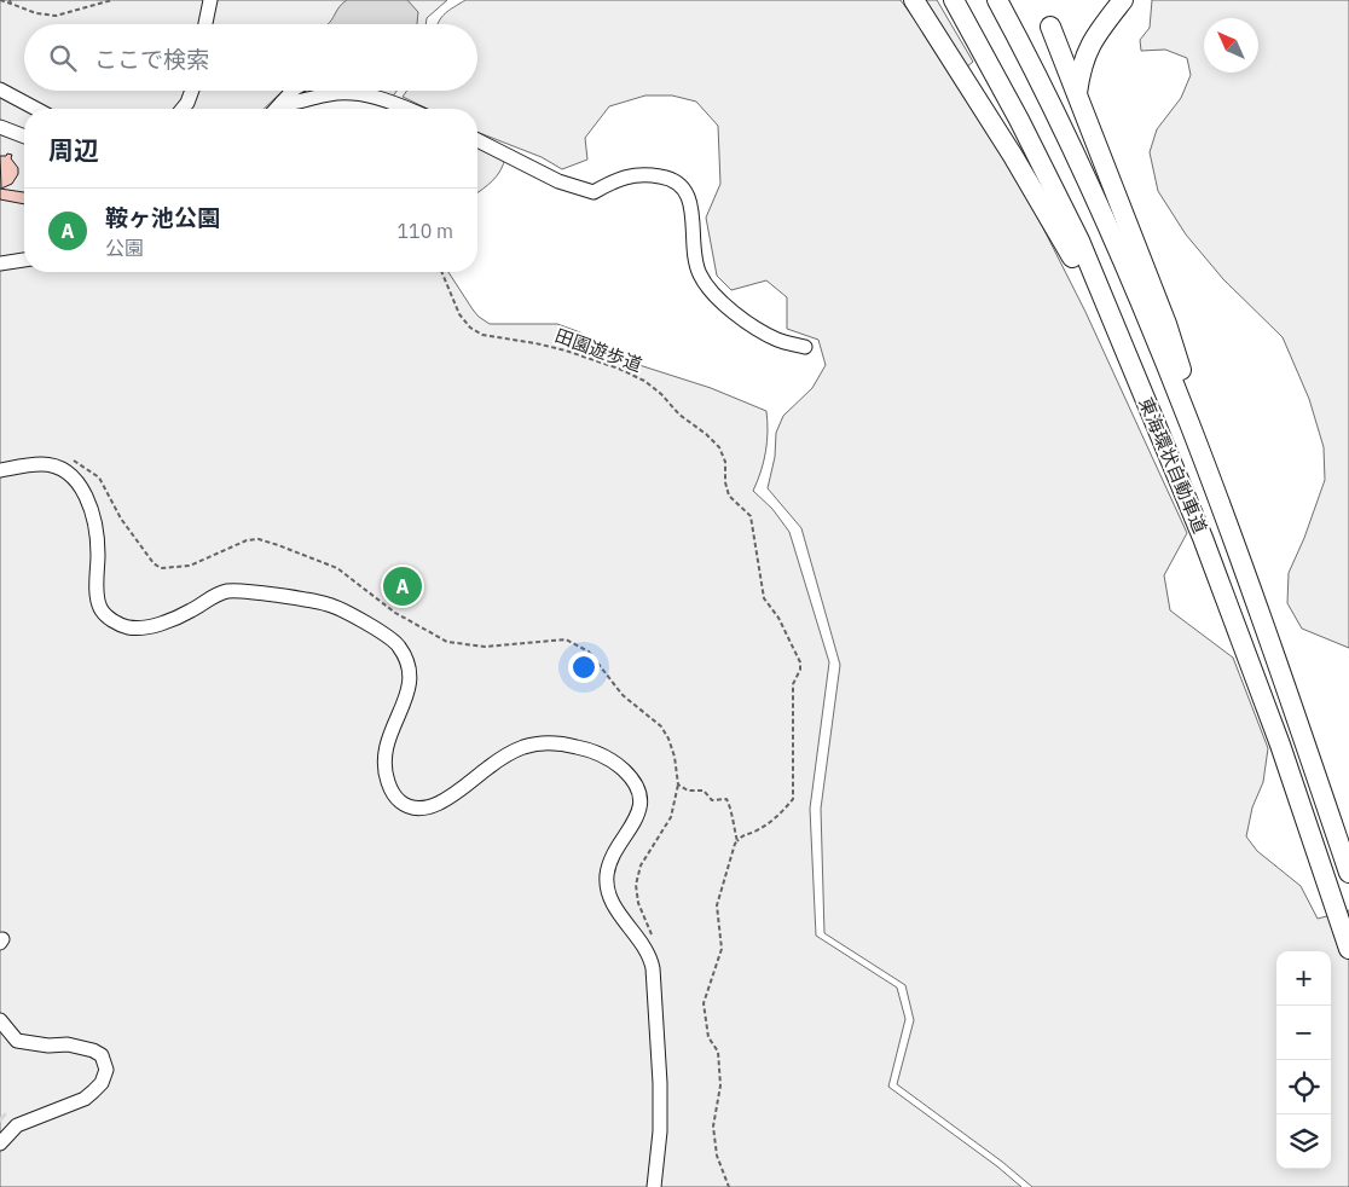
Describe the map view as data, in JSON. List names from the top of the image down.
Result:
{
  "streets": {
    "highway": ["東海環状自動車道"],
    "path": ["田園遊歩道"]
  },
  "north": "top left",
  "page": {
    "search": "ここで検索",
    "heading": "周辺",
    "list": [
      {
        "mark": "A",
        "name": "鞍ヶ池公園",
        "note": "公園",
        "value": "110 m"
      }
    ],
    "pins": "A",
    "map_buttons": ["+", "−"]
  }
}
